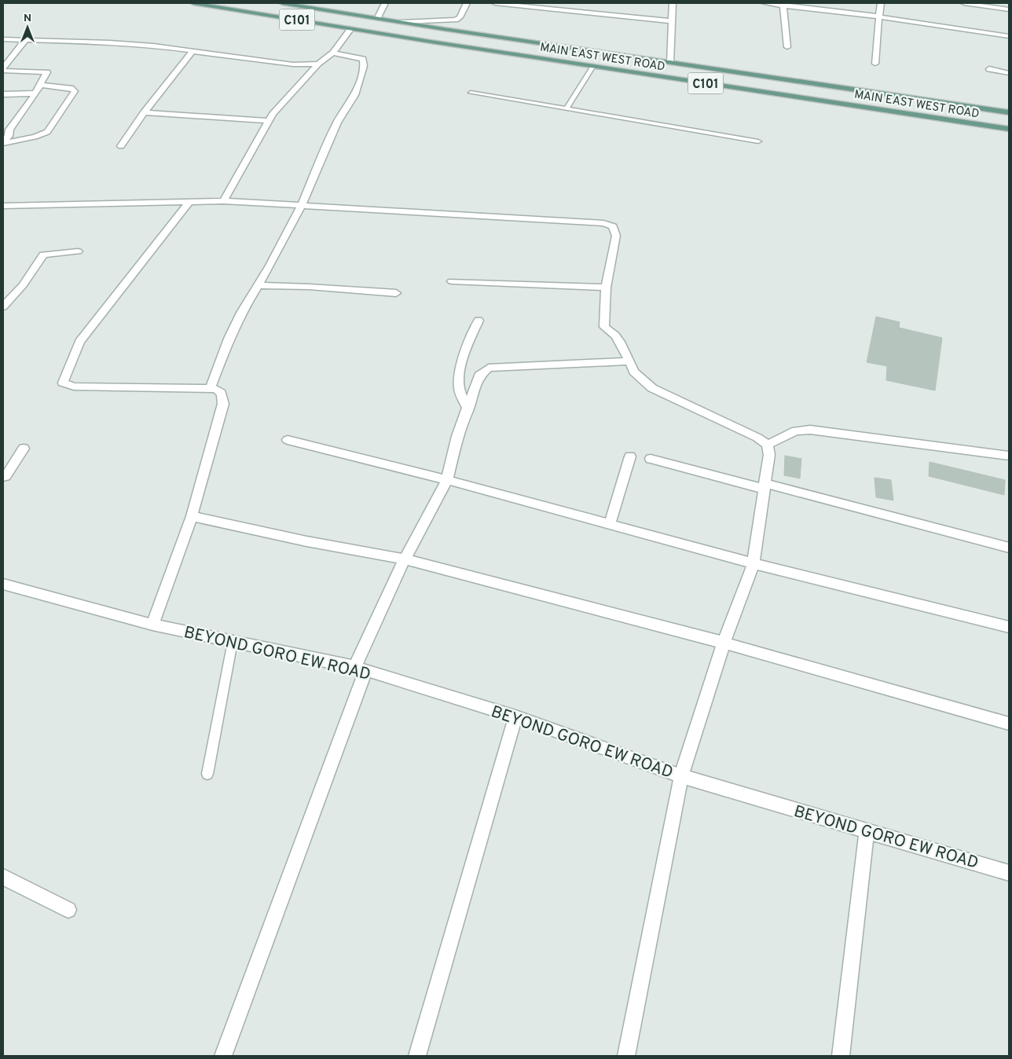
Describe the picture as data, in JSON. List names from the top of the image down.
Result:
{
  "streets": {
    "main road": ["C101", "MAIN EAST WEST ROAD"],
    "street": ["BEYOND GORO EW ROAD"]
  },
  "north": "top"
}
